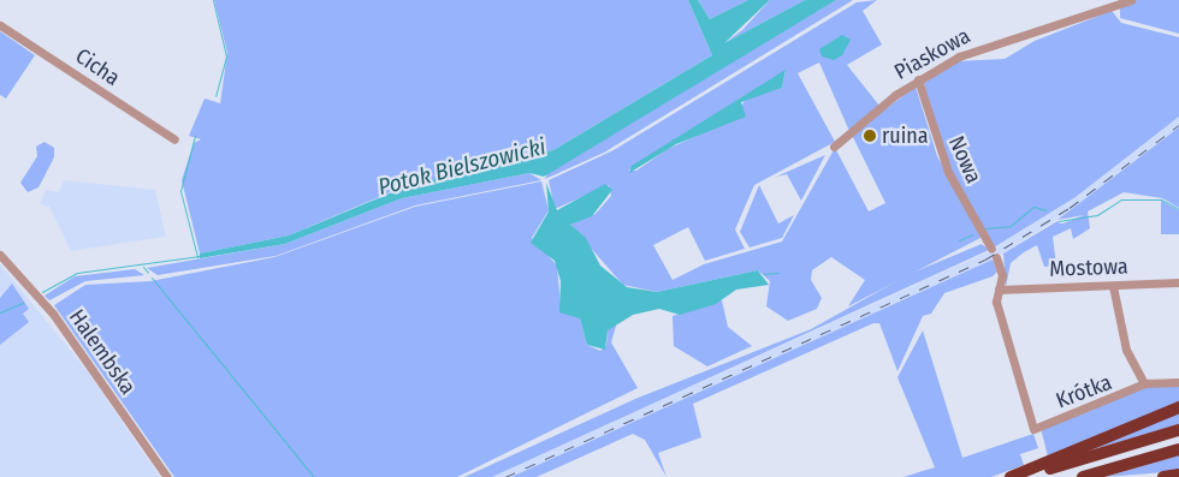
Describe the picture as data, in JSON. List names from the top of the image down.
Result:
{
  "streets": {
    "street": [
      "Piaskowa",
      "Cicha",
      "Nowa",
      "Mostowa",
      "Halembska",
      "Krótka"
    ]
  },
  "crossings": [
    ["Piaskowa", "Nowa"],
    ["Nowa", "Mostowa"],
    ["Nowa", "Krótka"]
  ],
  "water": ["Potok Bielszowicki"],
  "places": ["ruina"]
}
